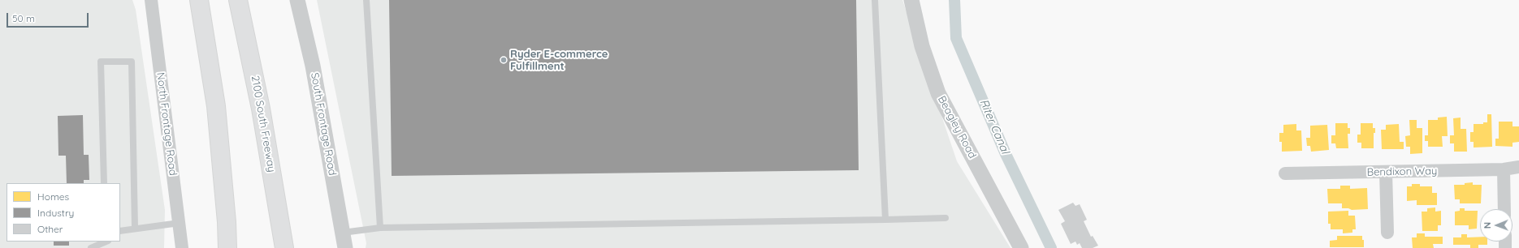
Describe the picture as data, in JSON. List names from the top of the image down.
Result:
{
  "streets": {
    "highway": ["2100 South Freeway"],
    "street": [
      "North Frontage Road",
      "South Frontage Road",
      "Beagley Road",
      "Bendixon Way"
    ]
  },
  "water": ["Riter Canal"],
  "places": ["Ryder E-commerce Fulfillment"],
  "legend": ["Homes", "Industry", "Other"],
  "scale_bar": "50 m",
  "north": "left"
}
